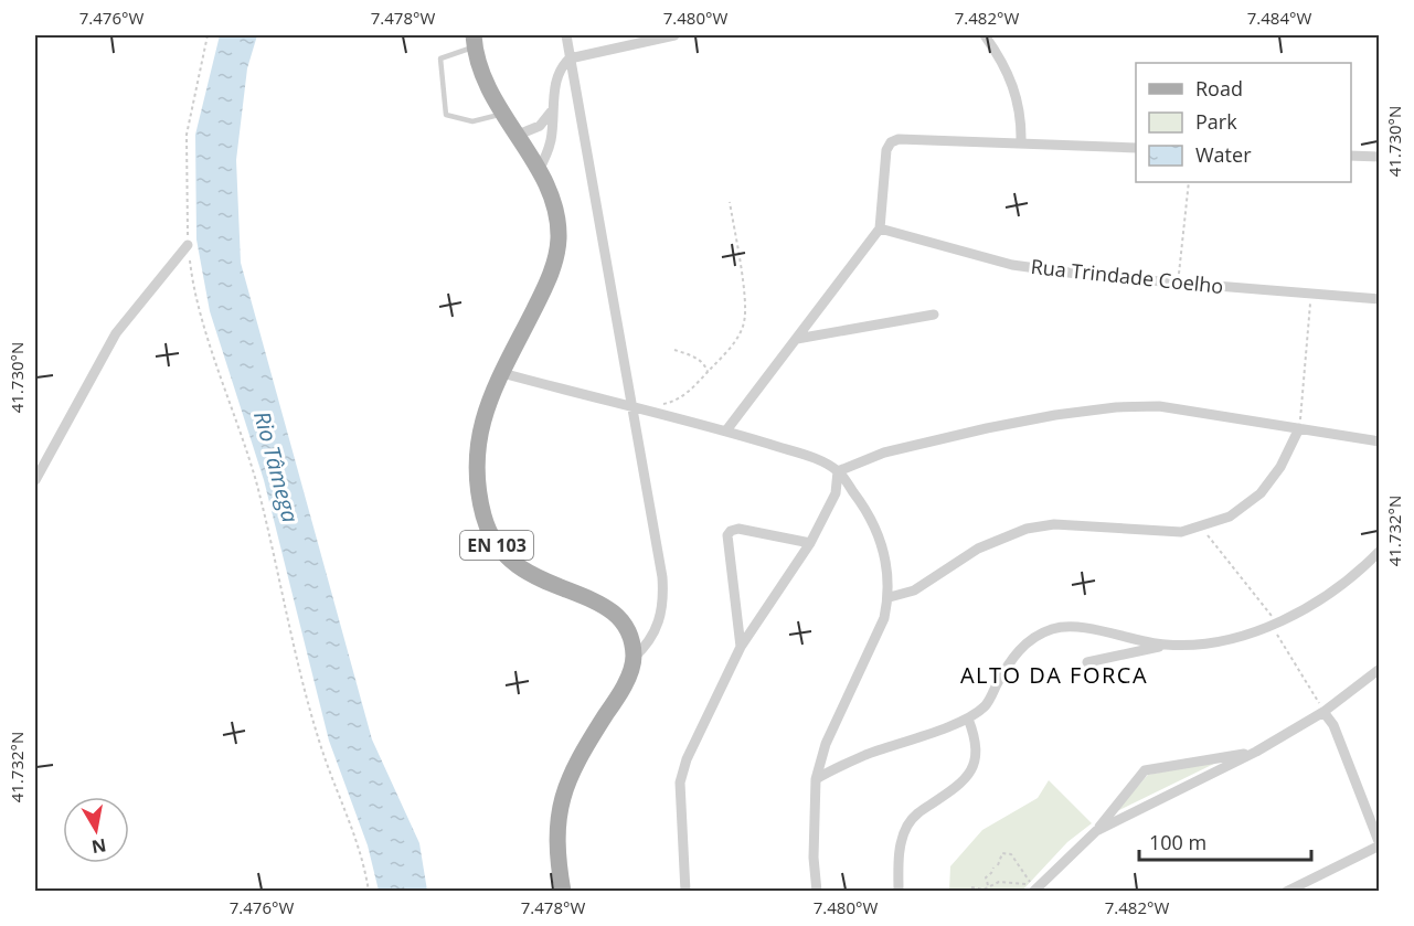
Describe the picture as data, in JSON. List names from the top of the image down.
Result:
{
  "streets": {
    "main road": ["EN 103"],
    "street": ["Rua Trindade Coelho"]
  },
  "districts": ["ALTO DA FORCA"],
  "water": ["Rio Tâmega"],
  "legend": ["Road", "Park", "Water"],
  "scale_bar": "100 m",
  "north": "bottom",
  "coordinates": [
    "7.476°W",
    "7.478°W",
    "7.480°W",
    "7.482°W",
    "7.484°W",
    "41.730°N",
    "41.732°N"
  ]
}
